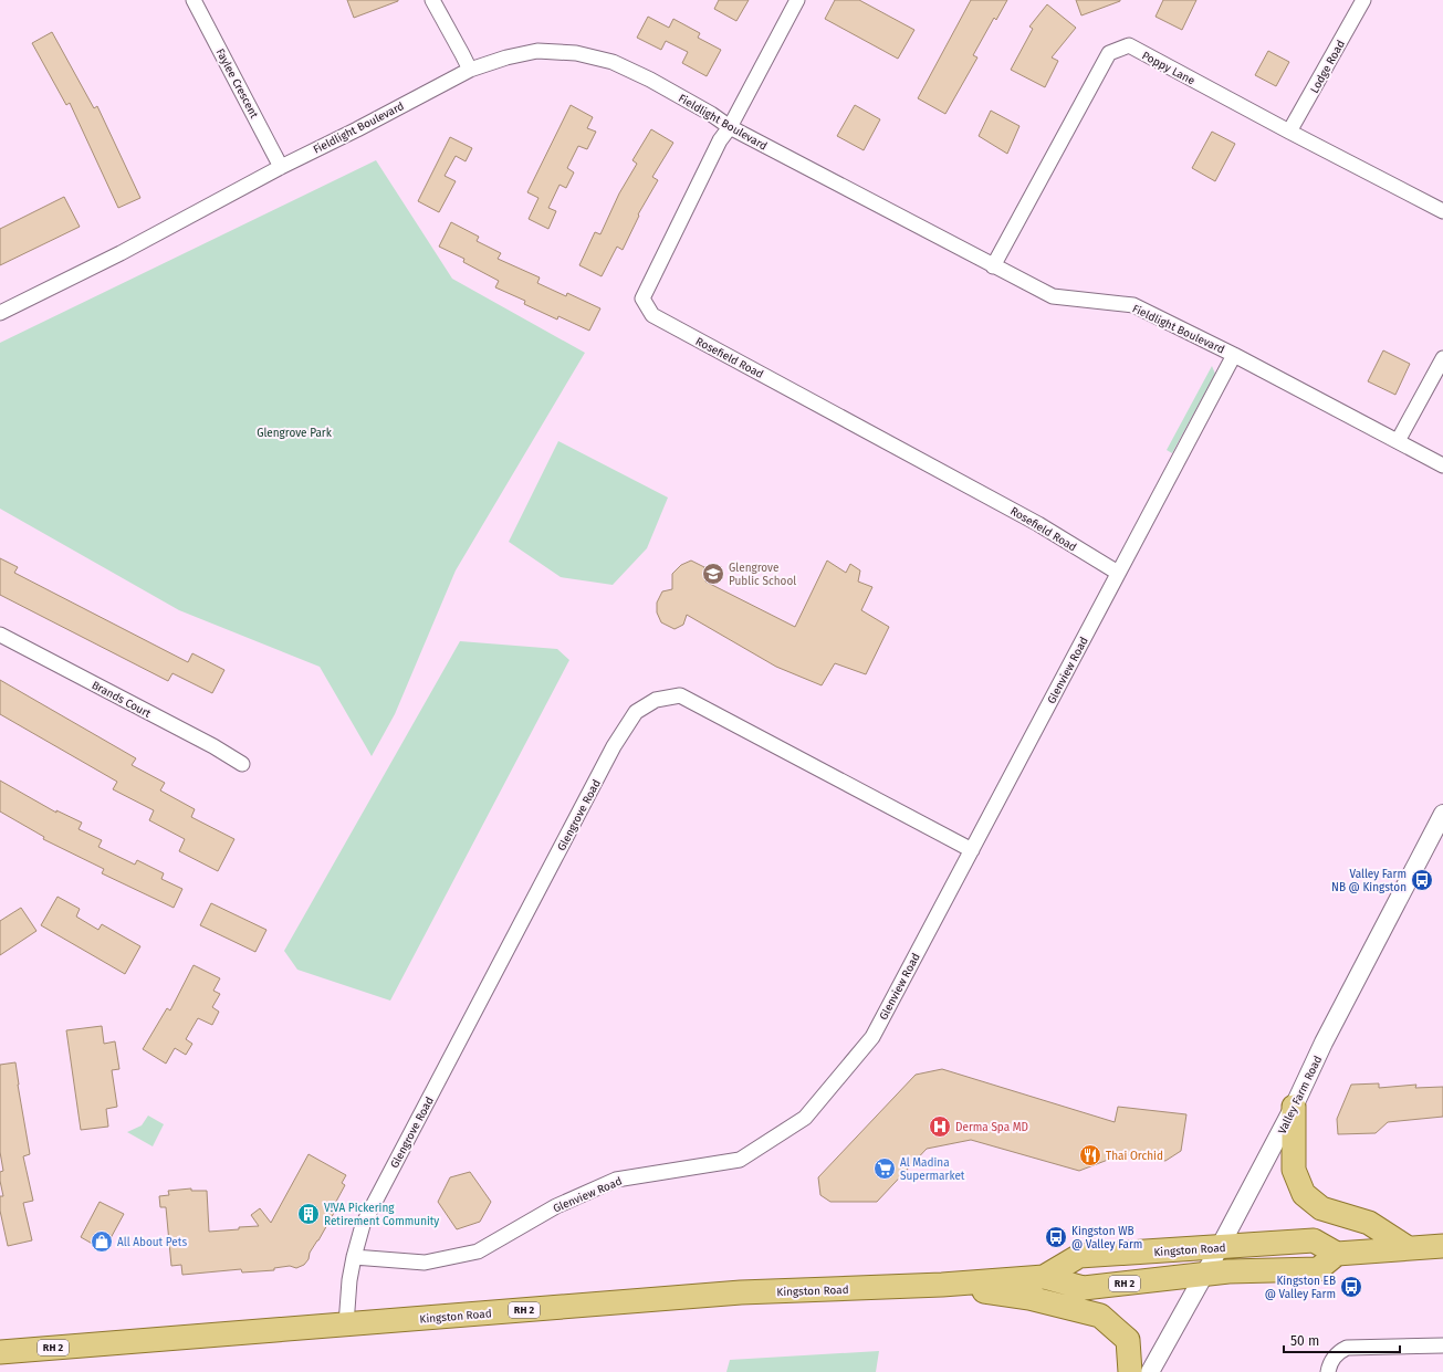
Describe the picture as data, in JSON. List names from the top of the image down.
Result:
{
  "streets": {
    "main road": ["Kingston Road", "RH 2"],
    "street": [
      "Lodge Road",
      "Poppy Lane",
      "Faylee Crescent",
      "Fieldlight Boulevard",
      "Rosefield Road",
      "Glenview Road",
      "Brands Court",
      "Glengrove Road",
      "Valley Farm Road"
    ]
  },
  "crossings": [
    ["Lodge Road", "Poppy Lane"],
    ["Poppy Lane", "Fieldlight Boulevard"],
    ["Faylee Crescent", "Fieldlight Boulevard"],
    ["Fieldlight Boulevard", "Rosefield Road"],
    ["Fieldlight Boulevard", "Glenview Road"],
    ["Rosefield Road", "Glenview Road"],
    ["Glenview Road", "Glengrove Road"],
    ["Valley Farm Road", "Kingston Road"]
  ],
  "parks": ["Glengrove Park"],
  "places": {
    "school or university": ["Glengrove Public School"],
    "bus stop": ["Valley Farm NB @ Kingston", "Kingston WB @ Valley Farm", "Kingston EB @ Valley Farm"],
    "hospital": ["Derma Spa MD"],
    "restaurant": ["Thai Orchid"],
    "supermarket": ["Al Madina Supermarket"],
    "building": ["V!VA Pickering Retirement Community"],
    "shop": ["All About Pets"]
  },
  "scale_bar": "50 m"
}
